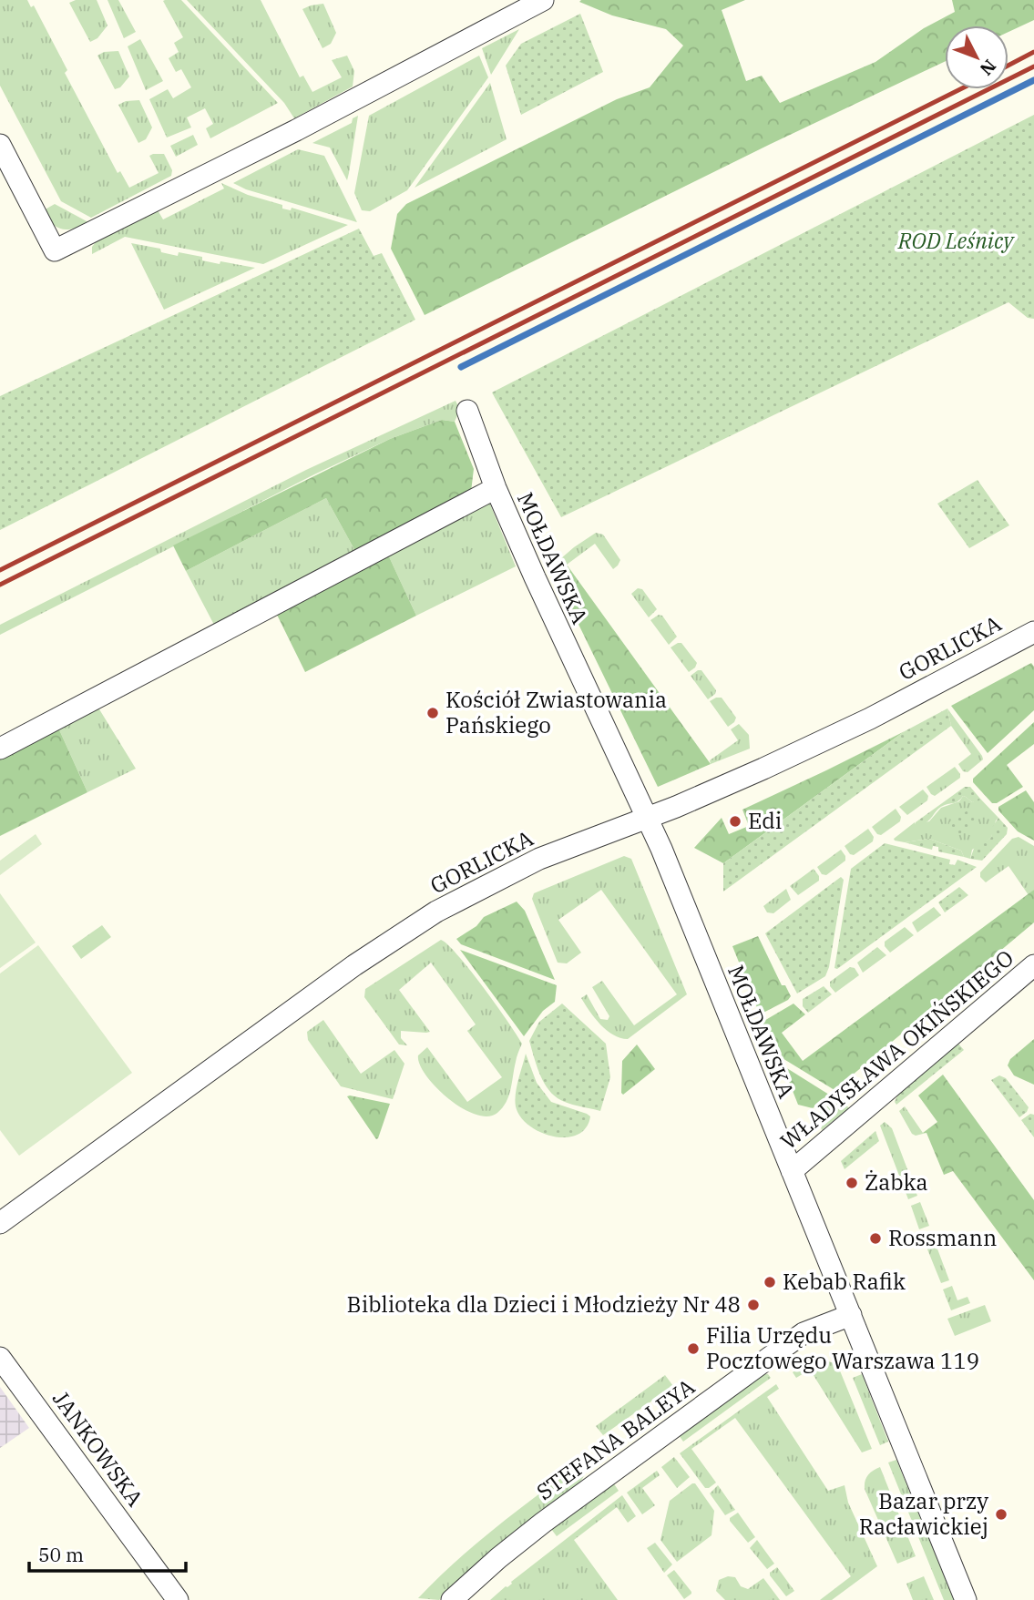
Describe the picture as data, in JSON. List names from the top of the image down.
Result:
{
  "streets": {
    "street": [
      "MOŁDAWSKA",
      "GORLICKA",
      "WŁADYSŁAWA OKIŃSKIEGO",
      "STEFANA BALEYA",
      "JANKOWSKA"
    ]
  },
  "crossings": [
    ["MOŁDAWSKA", "GORLICKA"],
    ["MOŁDAWSKA", "WŁADYSŁAWA OKIŃSKIEGO"],
    ["MOŁDAWSKA", "STEFANA BALEYA"]
  ],
  "parks": ["ROD Leśnicy"],
  "places": [
    "Kościół Zwiastowania Pańskiego",
    "Edi",
    "Żabka",
    "Rossmann",
    "Kebab Rafik",
    "Biblioteka dla Dzieci i Młodzieży Nr 48",
    "Filia Urzędu Pocztowego Warszawa 119",
    "Bazar przy Racławickiej"
  ],
  "scale_bar": "50 m",
  "north": "bottom right"
}
